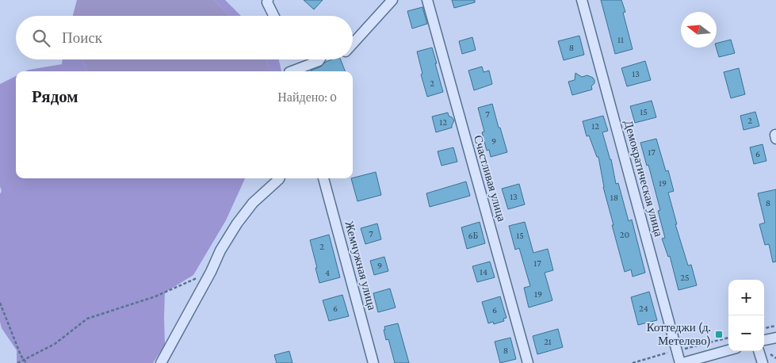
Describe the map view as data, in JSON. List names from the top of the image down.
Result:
{
  "streets": {
    "street": ["Счастливая улица", "Демократическая улица", "Жемчужная улица"]
  },
  "places": {
    "transit": ["Коттеджи (д. Метелево)"]
  },
  "house_numbers": [
    "11",
    "8",
    "13",
    "2",
    "15",
    "7",
    "2",
    "12",
    "12",
    "9",
    "17",
    "6",
    "19",
    "13",
    "18",
    "8",
    "7",
    "20",
    "6Б",
    "15",
    "2",
    "17",
    "9",
    "14",
    "4",
    "25",
    "19",
    "6",
    "24",
    "6",
    "21",
    "8"
  ],
  "north": "left",
  "page": {
    "search": "Поиск",
    "heading": ["Рядом", "Найдено: 0"],
    "map_buttons": ["+", "−"]
  }
}
